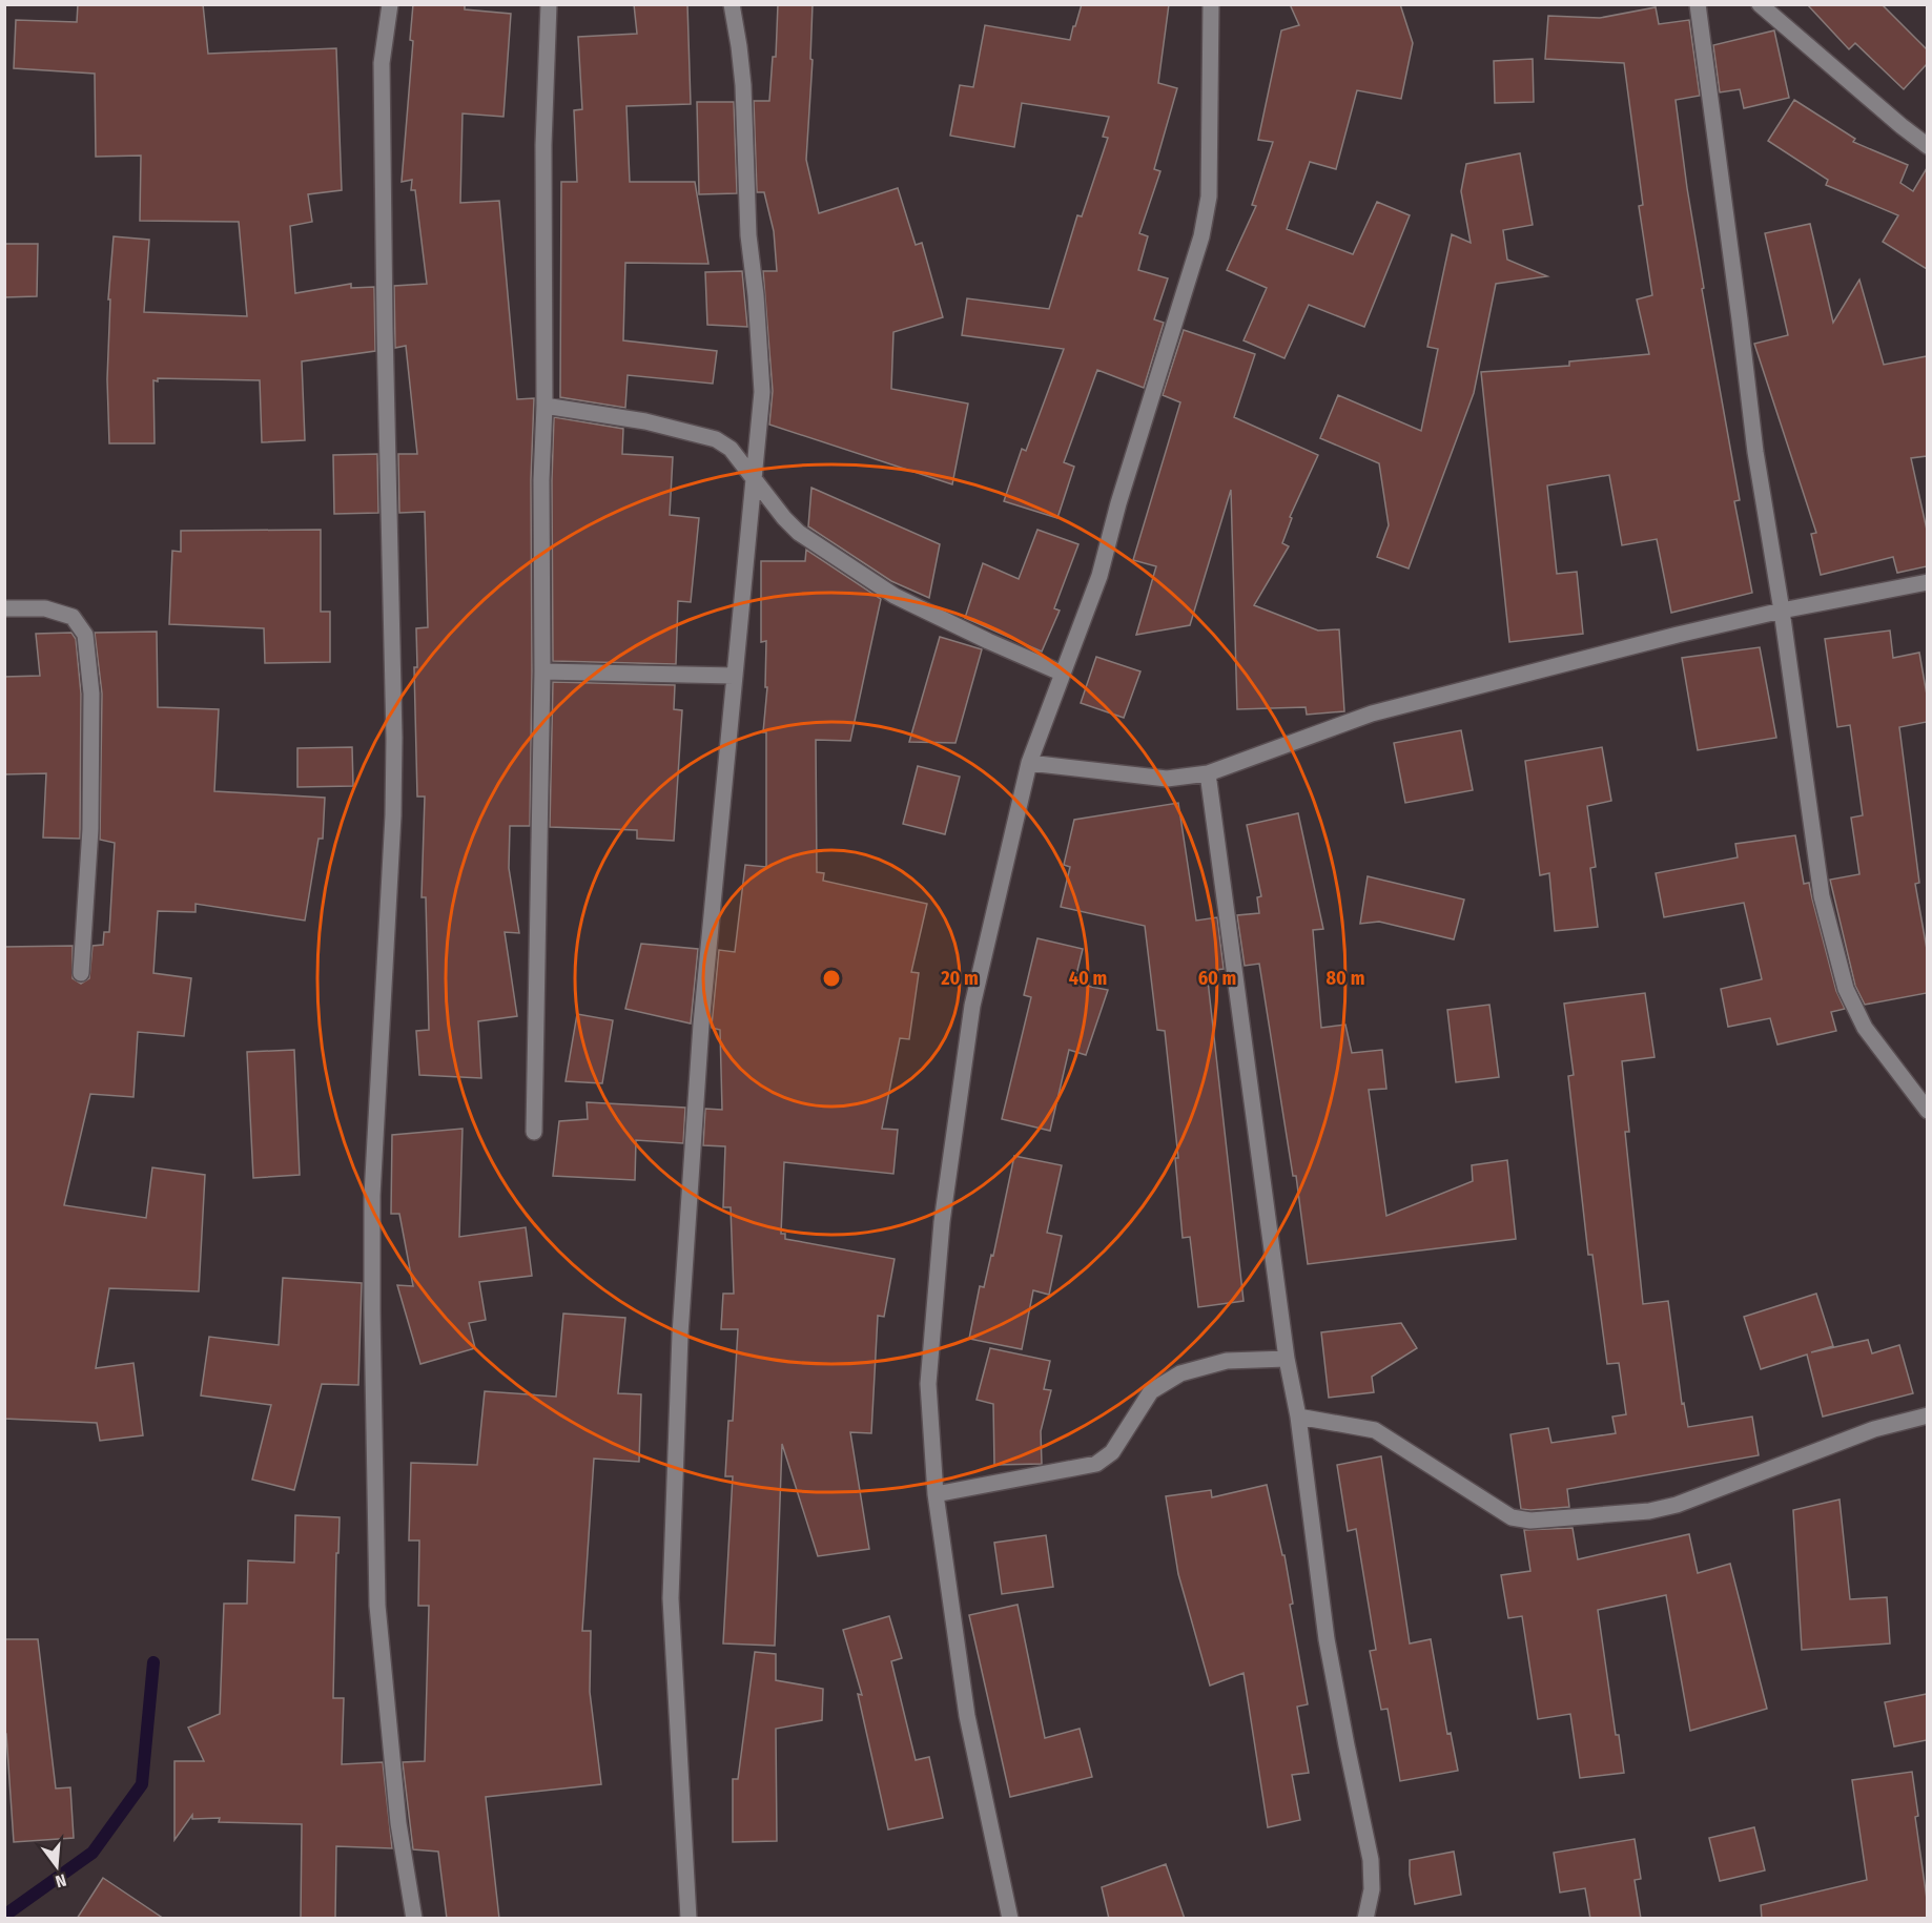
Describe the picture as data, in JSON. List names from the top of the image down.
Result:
{
  "north": "bottom",
  "rings": [
    "20 m",
    "40 m",
    "60 m",
    "80 m"
  ]
}
